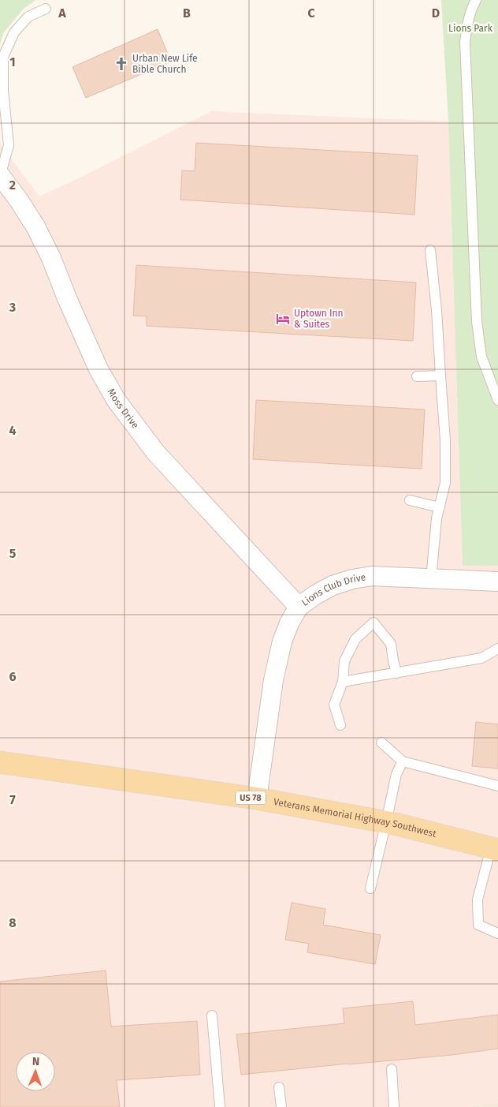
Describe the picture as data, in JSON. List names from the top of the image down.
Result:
{
  "streets": {
    "main road": ["US 78", "Veterans Memorial Highway Southwest"],
    "street": ["Moss Drive", "Lions Club Drive"]
  },
  "crossings": [
    ["Moss Drive", "Lions Club Drive"],
    ["Lions Club Drive", "Veterans Memorial Highway Southwest"]
  ],
  "parks": ["Lions Park"],
  "places": {
    "church": ["Urban New Life Bible Church"],
    "hotel": ["Uptown Inn & Suites"]
  },
  "north": "top",
  "grid": {
    "columns": [
      "A",
      "B",
      "C",
      "D"
    ],
    "rows": [
      "1",
      "2",
      "3",
      "4",
      "5",
      "6",
      "7",
      "8"
    ]
  }
}
